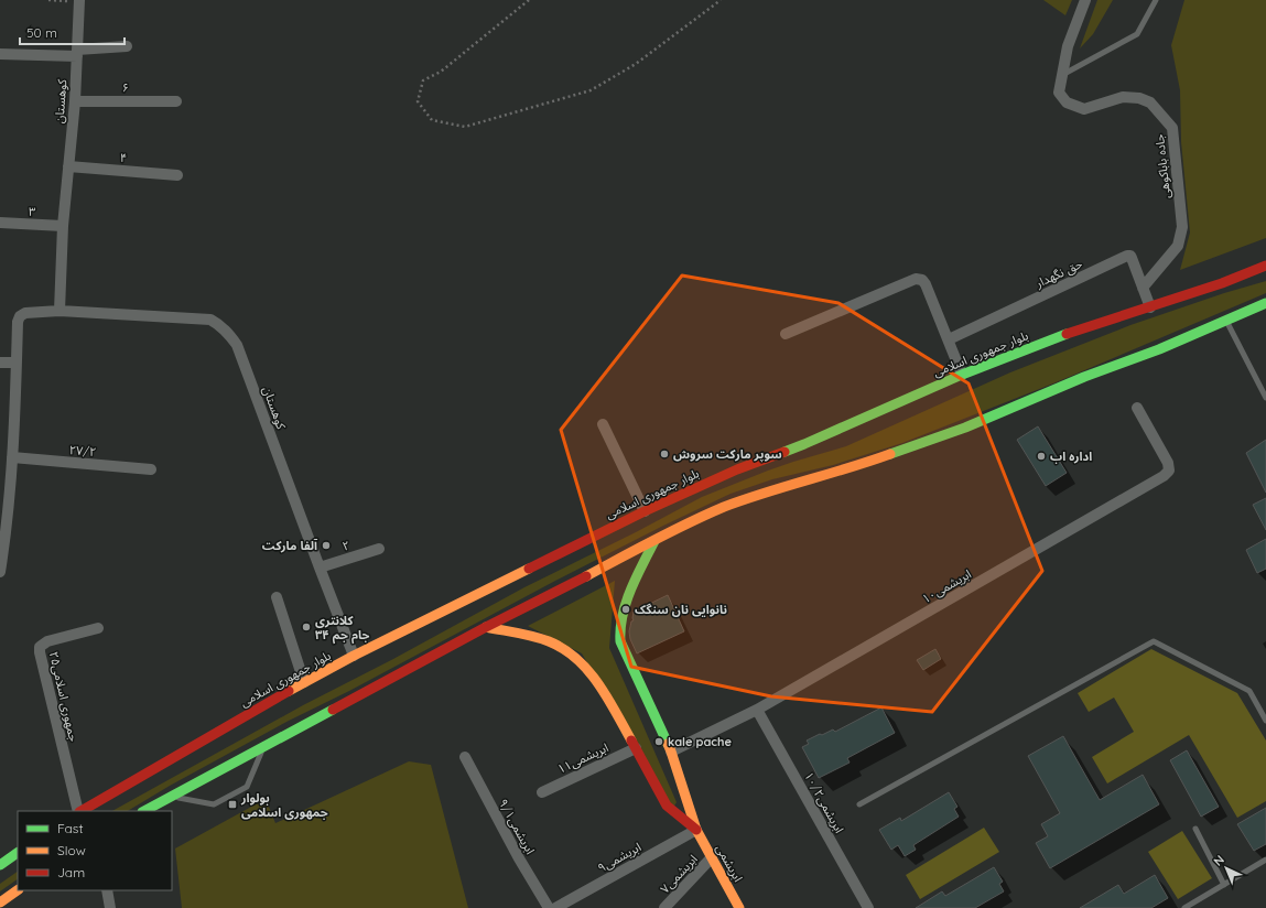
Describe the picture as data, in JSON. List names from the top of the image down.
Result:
{
  "streets": {
    "main road": ["بلوار جمهوری اسلامی", "ابریشمی"],
    "street": [
      "۶",
      "کوهستان",
      "۴",
      "جاده باباکوهی",
      "۳",
      "حق نگهدار",
      "۲۷/۲",
      "۲",
      "ابریشمی۱۰",
      "جمهوری اسلامی۲۵",
      "ابریشمی۱۱",
      "۱۰/۲ابریشمی",
      "۹/۱ابریشمی",
      "ابریشمی۹",
      "ابریشمی۷"
    ]
  },
  "crossings": [
    ["۶", "کوهستان"],
    ["کوهستان", "۴"],
    ["کوهستان", "۳"],
    ["کوهستان", "بلوار جمهوری اسلامی"],
    ["کوهستان", "۲"],
    ["جاده باباکوهی", "حق نگهدار"],
    ["حق نگهدار", "بلوار جمهوری اسلامی"],
    ["ابریشمی۱۰", "۱۰/۲ابریشمی"],
    ["ابریشمی۹", "ابریشمی"],
    ["ابریشمی", "ابریشمی۷"]
  ],
  "places": {
    "other": [
      "سوپر مارکت سروش",
      "اداره اب",
      "آلفا مارکت",
      "نانوایی نان سنگک",
      "کلانتری ۳۴ جام جم",
      "kale pache"
    ],
    "transit": ["بولوار جمهوری اسلامی"]
  },
  "legend": ["Fast", "Slow", "Jam"],
  "scale_bar": "50 m",
  "north": "top left"
}
